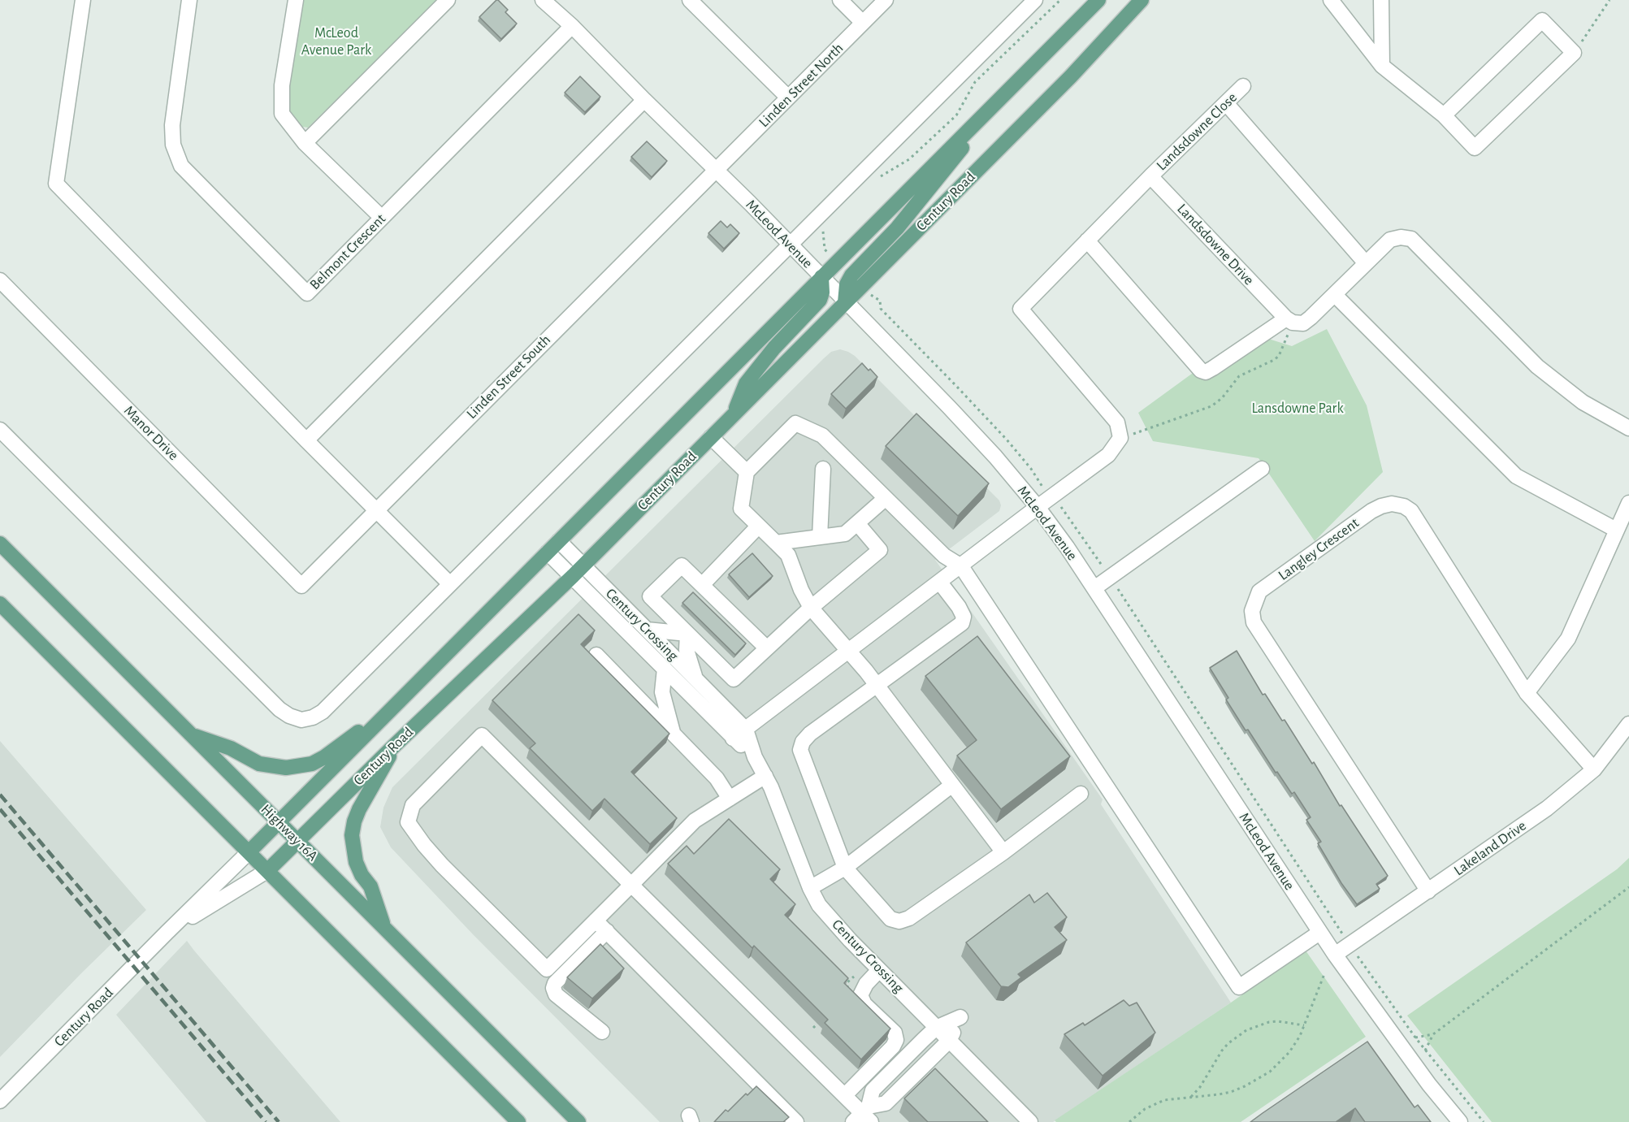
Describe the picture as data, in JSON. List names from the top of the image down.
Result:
{
  "streets": {
    "main road": ["Century Road", "Highway 16A"],
    "street": [
      "Linden Street North",
      "Landsdowne Close",
      "McLeod Avenue",
      "Landsdowne Drive",
      "Belmont Crescent",
      "Linden Street South",
      "Manor Drive",
      "Langley Crescent",
      "Century Crossing",
      "Lakeland Drive"
    ]
  },
  "crossings": [
    ["Linden Street North", "McLeod Avenue"],
    ["Linden Street North", "Linden Street South"],
    ["Landsdowne Close", "Landsdowne Drive"],
    ["Century Road", "McLeod Avenue"],
    ["Century Road", "Century Crossing"],
    ["Century Road", "Highway 16A"],
    ["McLeod Avenue", "Belmont Crescent"],
    ["McLeod Avenue", "Linden Street South"],
    ["McLeod Avenue", "Lakeland Drive"],
    ["Linden Street South", "Manor Drive"],
    ["Langley Crescent", "Lakeland Drive"]
  ],
  "parks": ["McLeod Avenue Park", "Lansdowne Park"]
}
